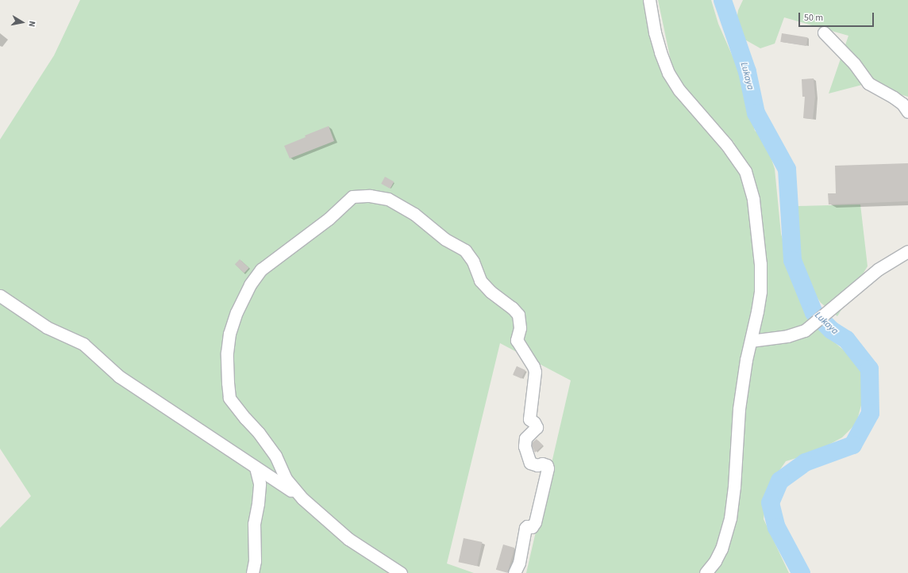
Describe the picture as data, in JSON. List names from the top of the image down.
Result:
{
  "water": ["Lukaya"],
  "scale_bar": "50 m",
  "north": "right"
}
